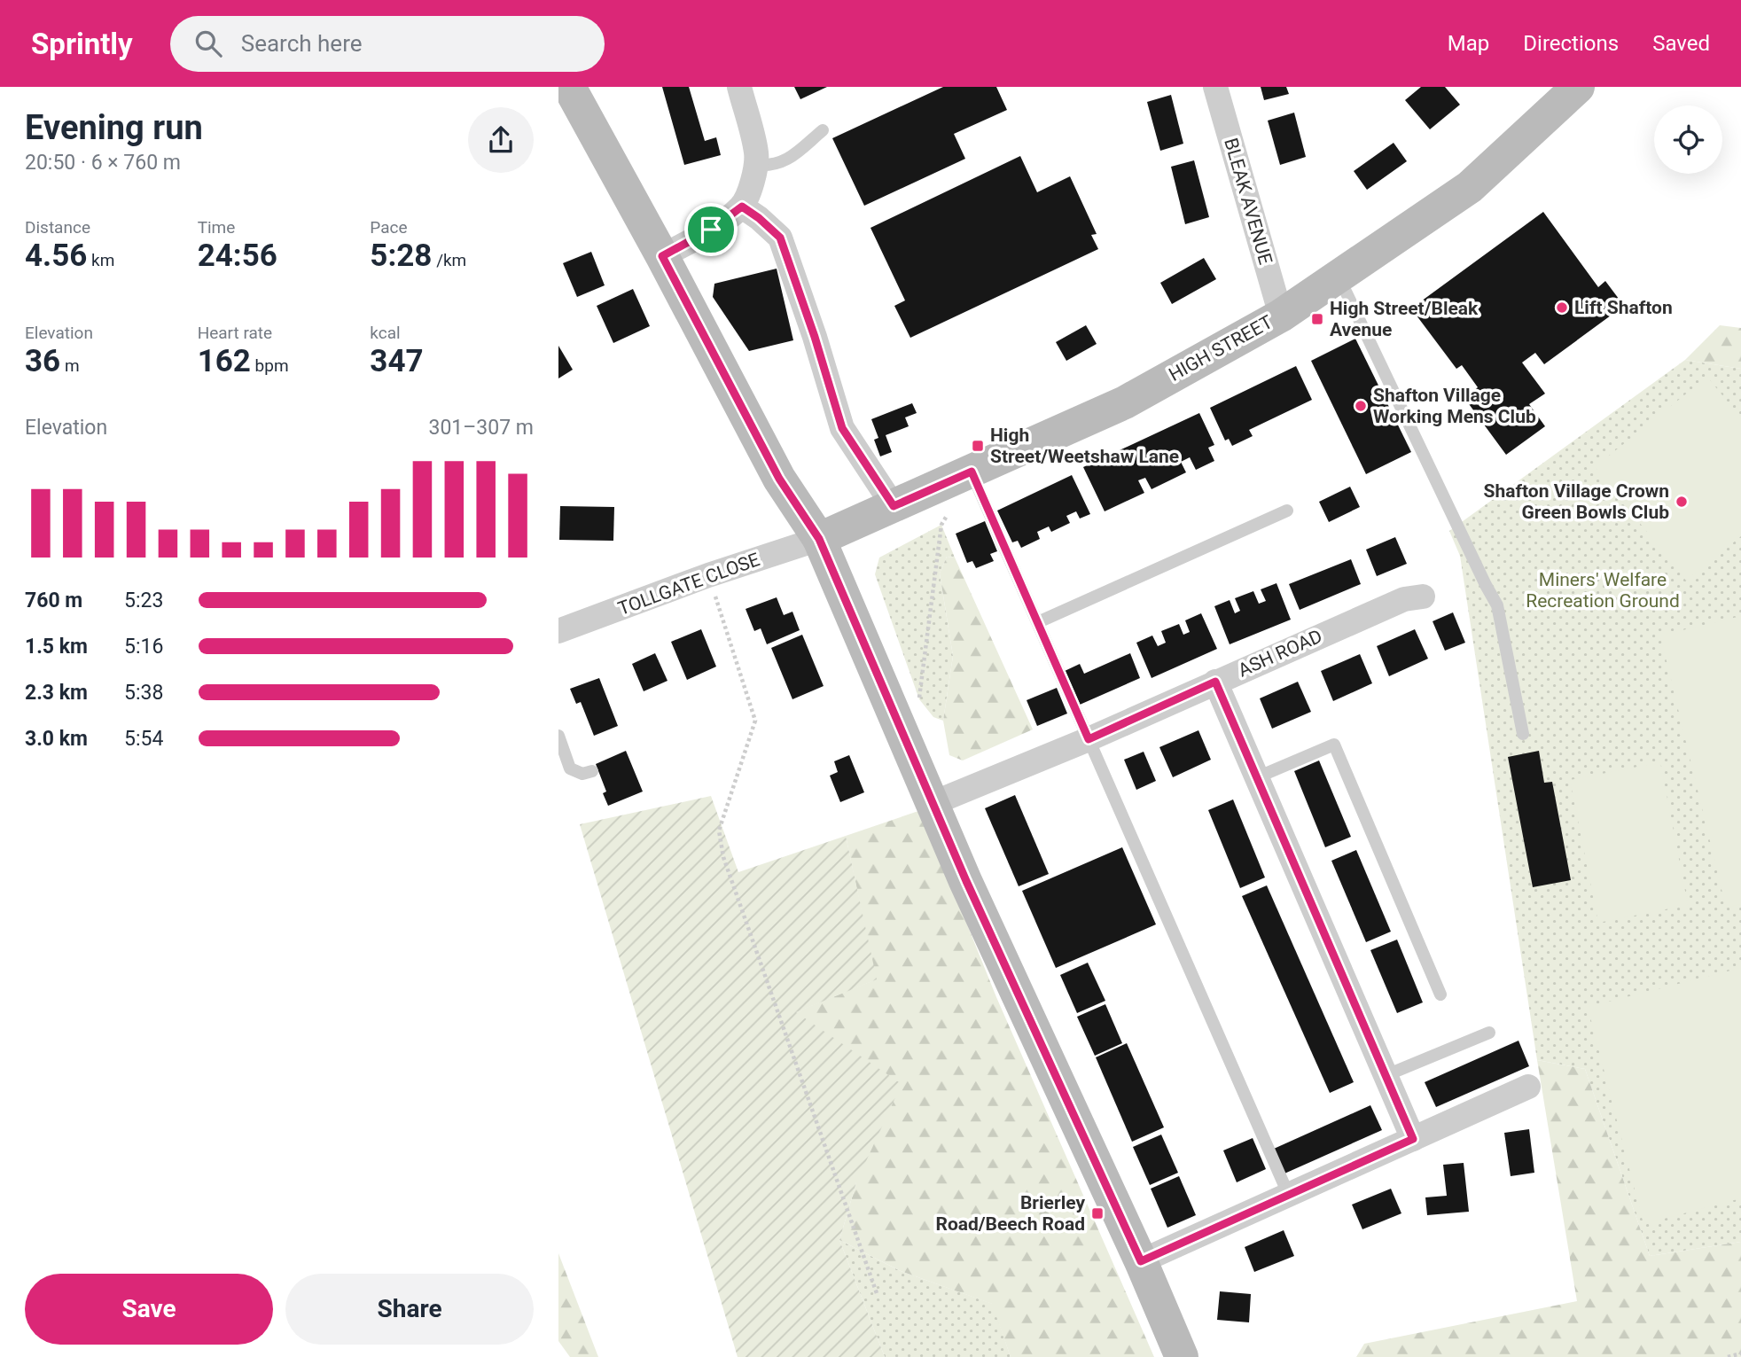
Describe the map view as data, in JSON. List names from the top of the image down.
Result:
{
  "streets": {
    "street": [
      "BLEAK AVENUE",
      "HIGH STREET",
      "TOLLGATE CLOSE",
      "ASH ROAD"
    ]
  },
  "crossings": [
    ["BLEAK AVENUE", "HIGH STREET"],
    ["HIGH STREET", "TOLLGATE CLOSE"]
  ],
  "parks": ["Miners' Welfare Recreation Ground"],
  "places": {
    "other": ["Lift Shafton", "Shafton Village Working Mens Club", "Shafton Village Crown Green Bowls Club"],
    "transit": ["High Street/Bleak Avenue", "High Street/Weetshaw Lane", "Brierley Road/Beech Road"]
  },
  "page": {
    "header": "Sprintly",
    "search": "Search here",
    "nav": ["Map", "Directions", "Saved"],
    "heading": ["Evening run", "20:50 · 6 × 760 m"],
    "stats": [
      ["Distance", "4.56 km"],
      ["Time", "24:56"],
      ["Pace", "5:28 /km"],
      ["Elevation", "36 m"],
      ["Heart rate", "162 bpm"],
      ["kcal", "347"]
    ],
    "chart": ["Elevation", "301–307 m"],
    "list": [
      {
        "name": "760 m",
        "note": "5:23"
      },
      {
        "name": "1.5 km",
        "note": "5:16"
      },
      {
        "name": "2.3 km",
        "note": "5:38"
      },
      {
        "name": "3.0 km",
        "note": "5:54"
      }
    ],
    "buttons": ["Save", "Share"]
  }
}
